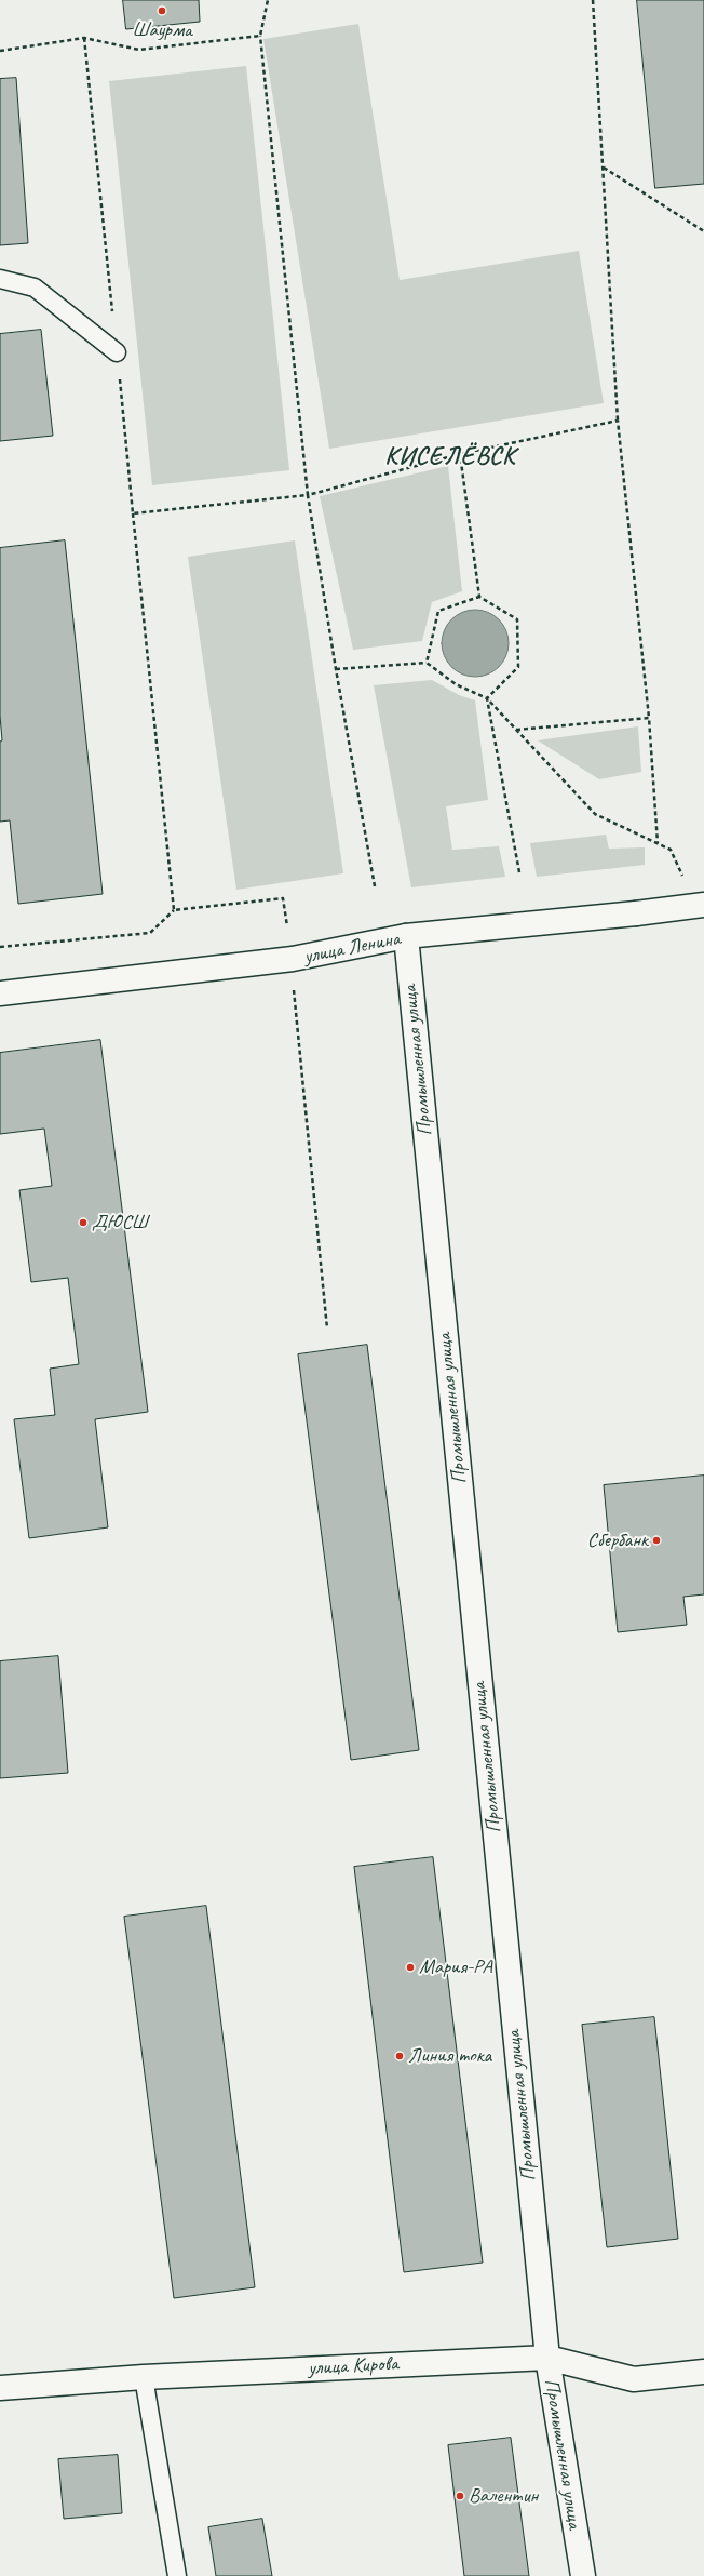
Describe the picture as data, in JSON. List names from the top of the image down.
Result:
{
  "streets": {
    "street": ["улица Ленина", "Промышленная улица", "улица Кирова"]
  },
  "crossings": [
    ["улица Ленина", "Промышленная улица"],
    ["Промышленная улица", "улица Кирова"]
  ],
  "districts": ["КИСЕЛЁВСК"],
  "places": [
    "Шаурма",
    "ДЮСШ",
    "Сбербанк",
    "Мария-РА",
    "Линия тока",
    "Валентин"
  ]
}
